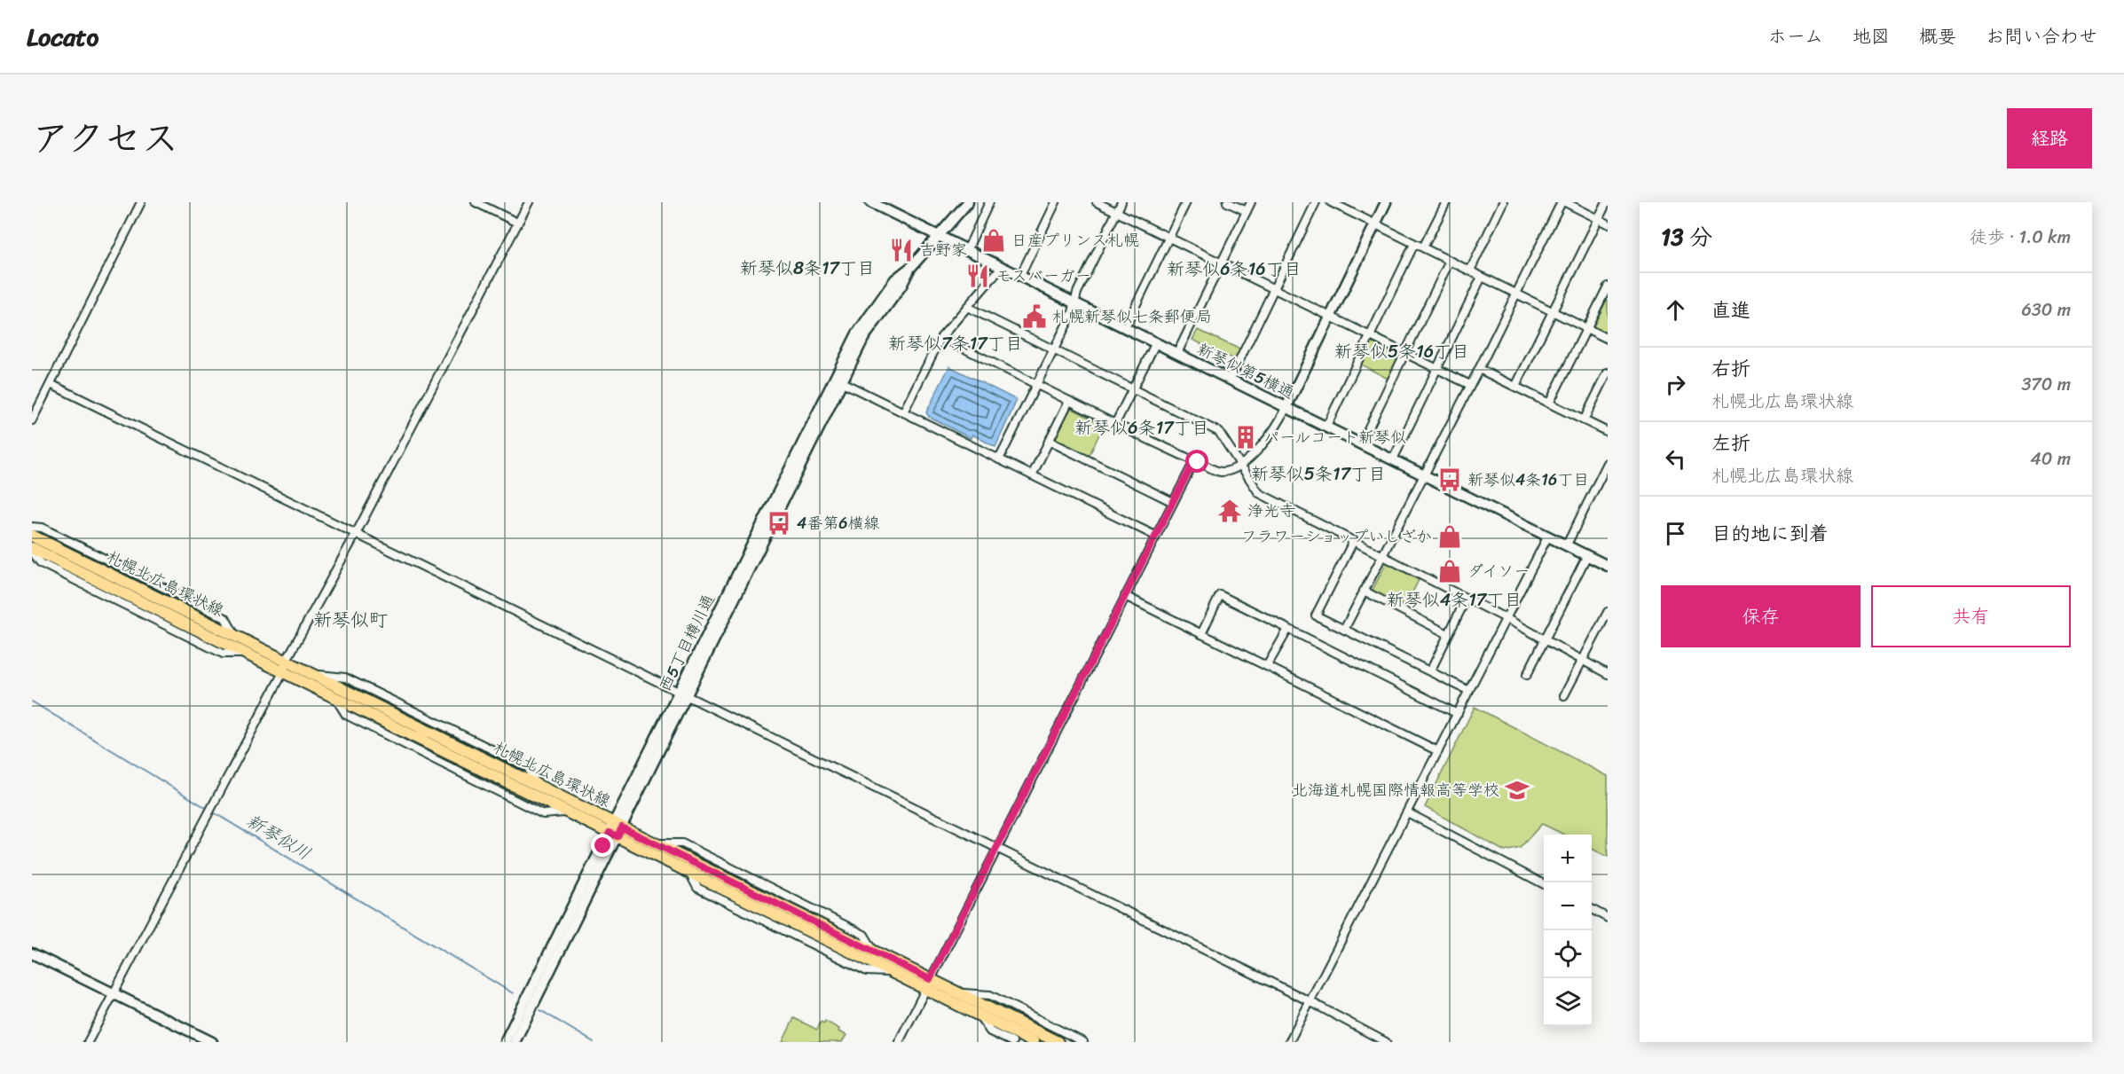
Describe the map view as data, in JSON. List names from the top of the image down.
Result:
{
  "streets": {
    "main road": ["札幌北広島環状線"],
    "street": ["新琴似第5横通", "西5丁目樽川通"]
  },
  "crossings": [
    ["新琴似第5横通", "西5丁目樽川通"],
    ["札幌北広島環状線", "西5丁目樽川通"]
  ],
  "districts": [
    "新琴似8条17丁目",
    "新琴似6条16丁目",
    "新琴似7条17丁目",
    "新琴似5条16丁目",
    "新琴似6条17丁目",
    "新琴似5条17丁目",
    "新琴似4条17丁目",
    "新琴似町"
  ],
  "water": ["新琴似川"],
  "places": {
    "shop": ["日産プリンス札幌", "フラワーショップいしざか", "ダイソー"],
    "restaurant": ["吉野家", "モスバーガー"],
    "public building": ["札幌新琴似七条郵便局"],
    "building": ["パールコート新琴似"],
    "bus stop": ["新琴似4条16丁目", "4番第6横線"],
    "temple": ["浄光寺"],
    "school or university": ["北海道札幌国際情報高等学校"]
  },
  "page": {
    "header": "Locato",
    "nav": [
      "ホーム",
      "地図",
      "概要",
      "お問い合わせ"
    ],
    "title": "アクセス",
    "buttons": [
      "経路",
      ["保存", "共有"]
    ],
    "heading": ["13 分", "徒歩 · 1.0 km"],
    "list": [
      ["直進", "630 m"],
      ["右折", "札幌北広島環状線", "370 m"],
      ["左折", "札幌北広島環状線", "40 m"],
      "目的地に到着"
    ],
    "map_buttons": ["+", "−"]
  }
}
